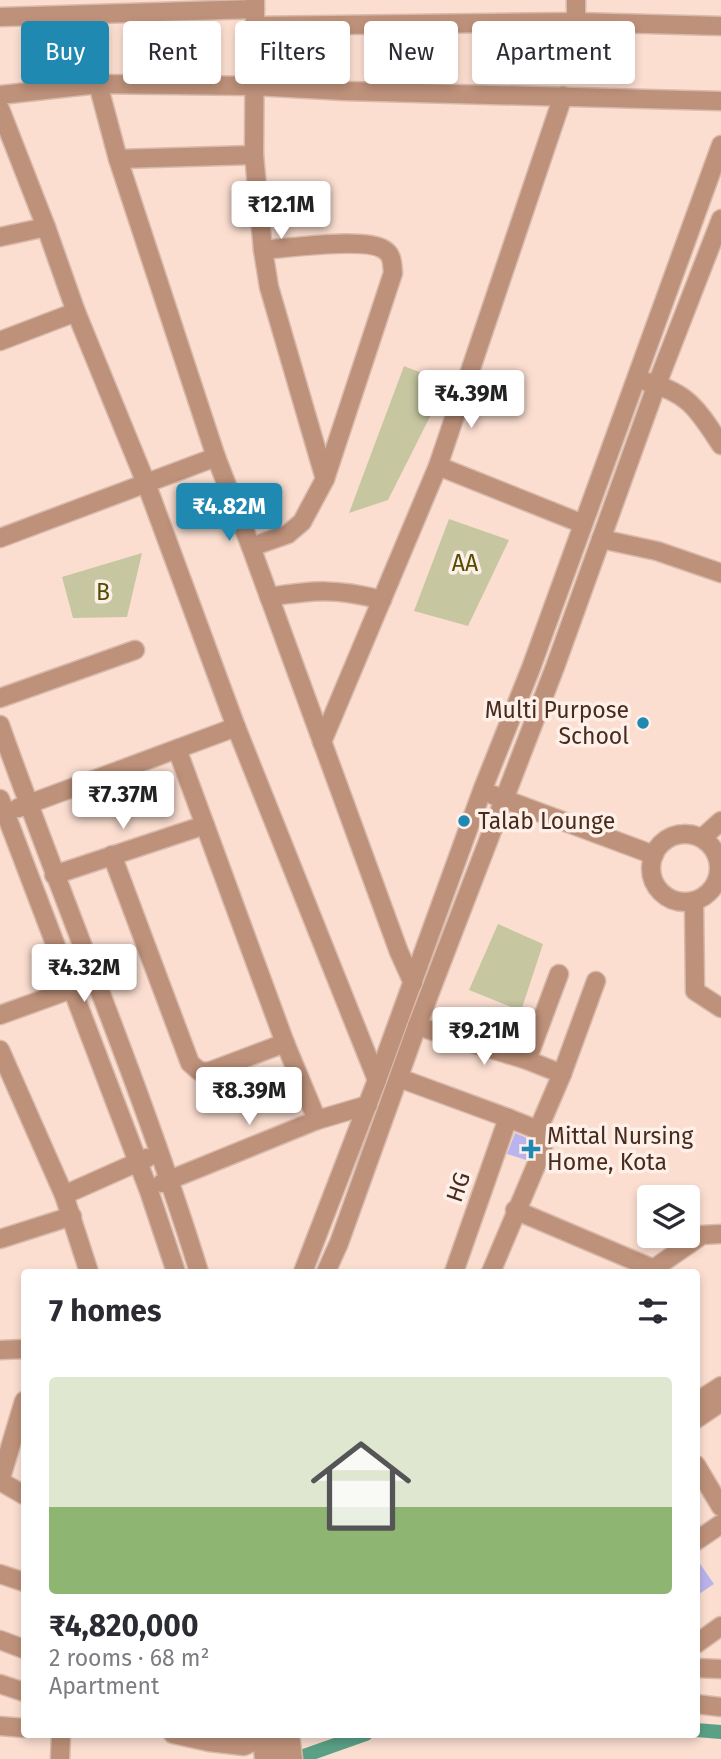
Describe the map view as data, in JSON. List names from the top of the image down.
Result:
{
  "streets": {
    "street": ["HG"]
  },
  "parks": ["AA", "B"],
  "places": {
    "other": ["Multi Purpose School", "Talab Lounge"],
    "health": ["Mittal Nursing Home, Kota"]
  },
  "page": {
    "chip": [
      "Buy",
      "Rent",
      "Filters",
      "New",
      "Apartment"
    ],
    "price": [
      "₹12.1M",
      "₹4.39M",
      "₹4.82M",
      "₹7.37M",
      "₹4.32M",
      "₹9.21M",
      "₹8.39M"
    ],
    "heading": "7 homes",
    "list": [
      {
        "name": "₹4,820,000",
        "note": "2 rooms · 68 m² · Apartment"
      }
    ]
  }
}
